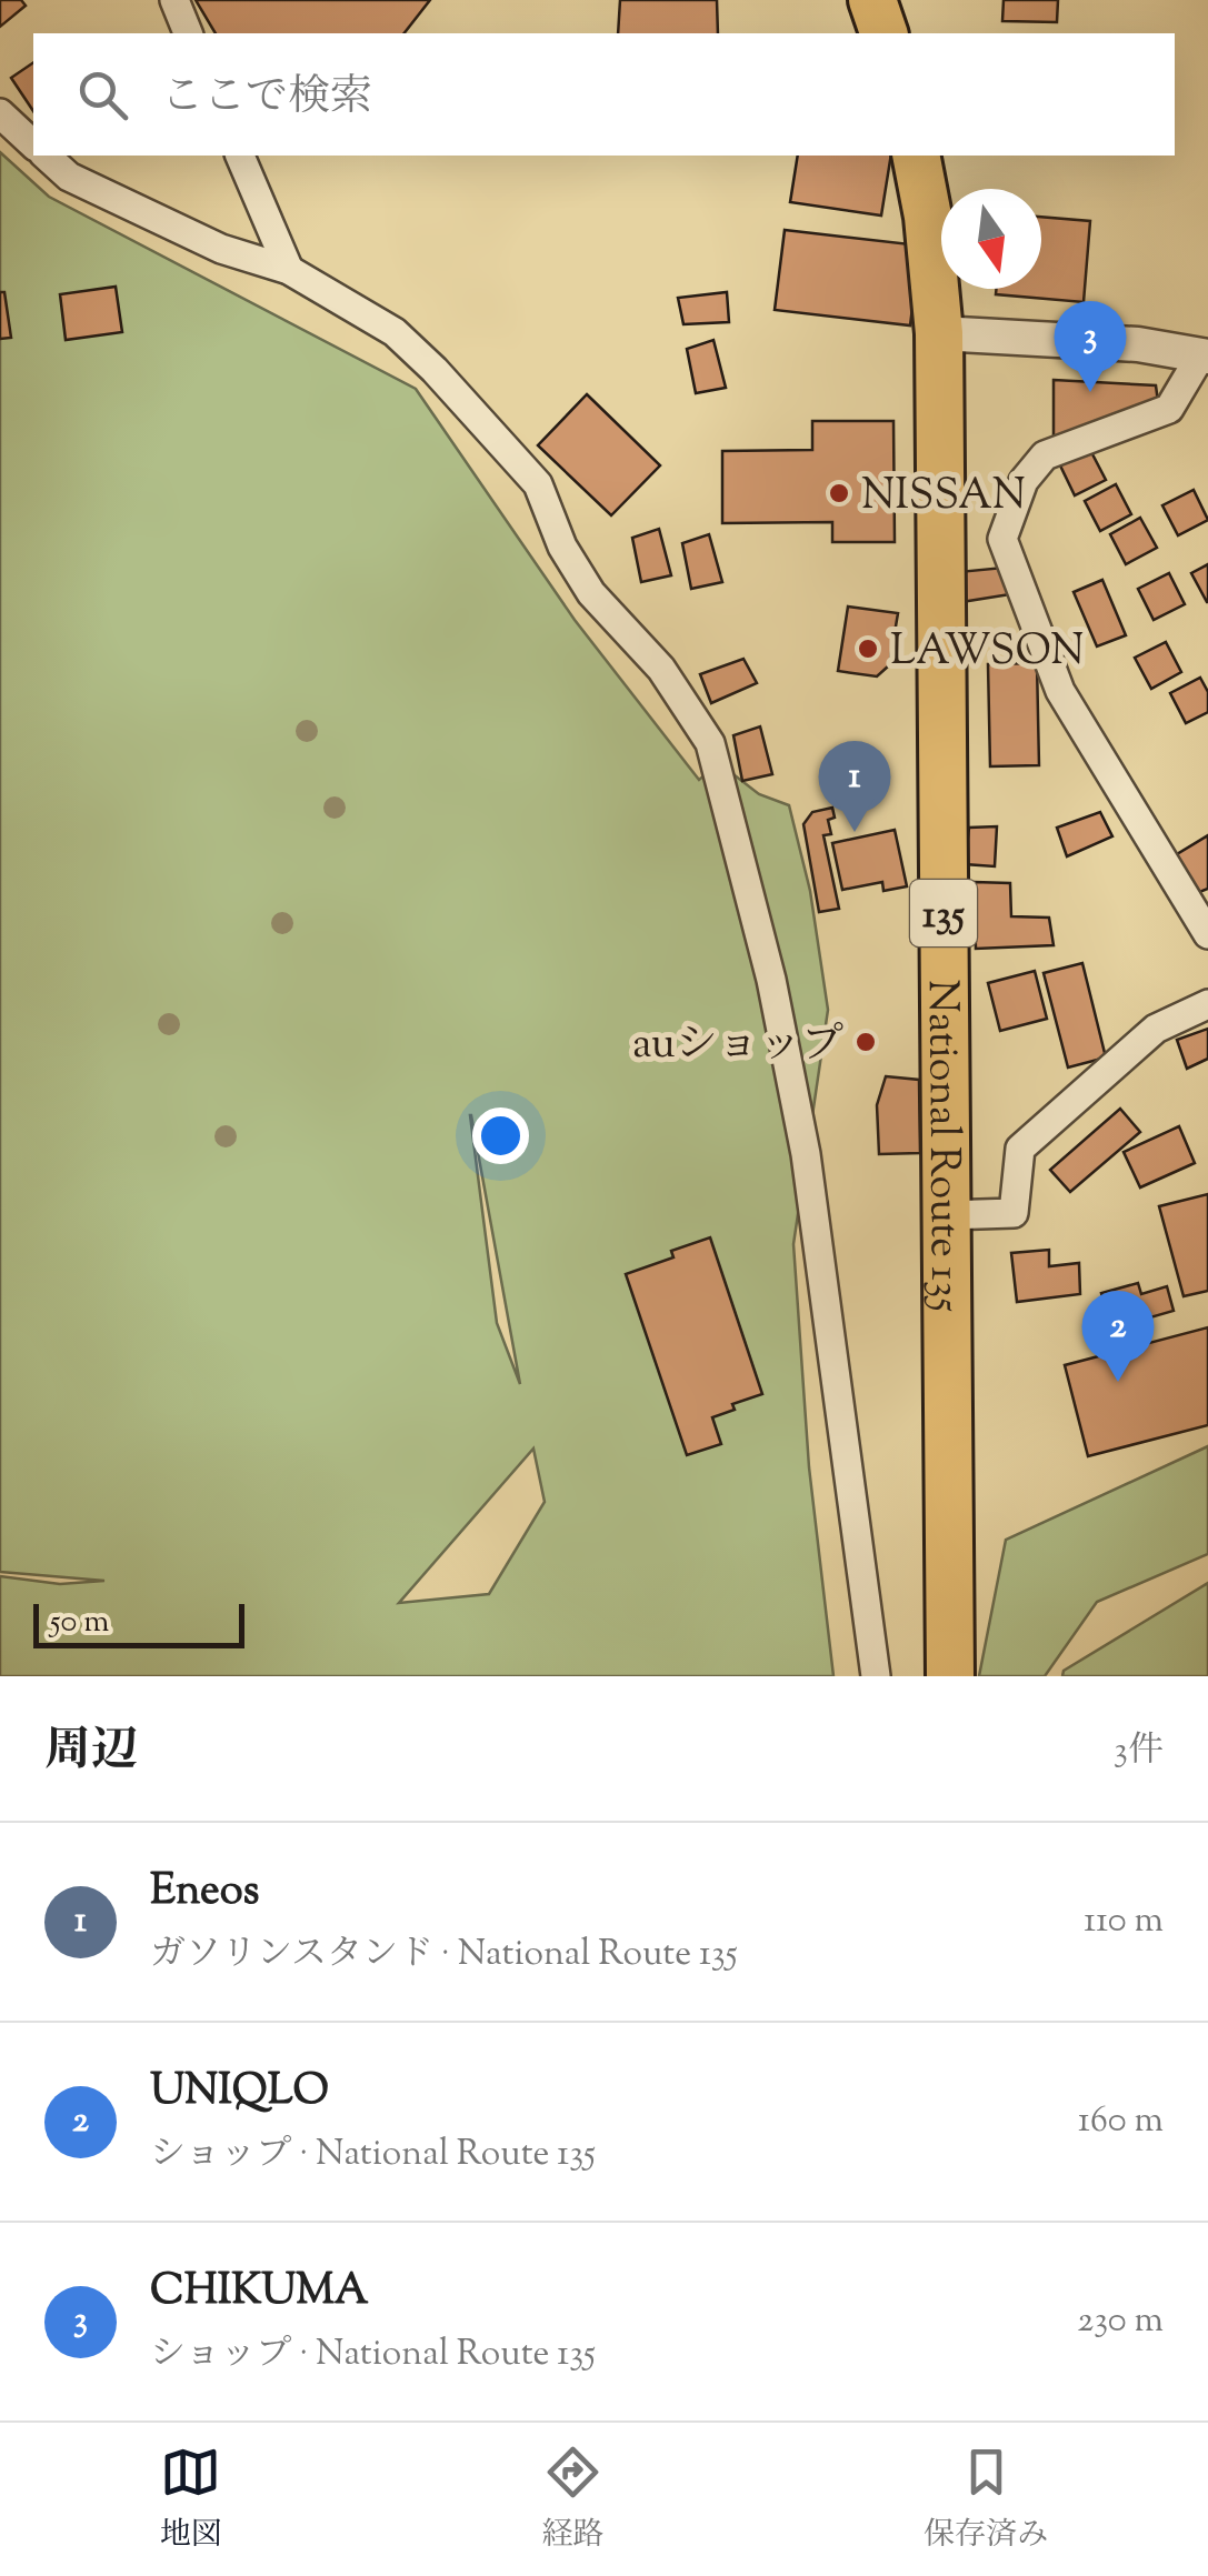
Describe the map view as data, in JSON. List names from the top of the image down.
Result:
{
  "streets": {
    "highway": ["135", "National Route 135"]
  },
  "places": ["NISSAN", "LAWSON", "auショップ"],
  "scale_bar": "50 m",
  "north": "bottom",
  "page": {
    "search": "ここで検索",
    "pins": ["3", "1", "2"],
    "scale": "50 m",
    "heading": ["周辺", "3件"],
    "list": [
      {
        "mark": "1",
        "name": "Eneos",
        "note": "ガソリンスタンド · National Route 135",
        "value": "110 m"
      },
      {
        "mark": "2",
        "name": "UNIQLO",
        "note": "ショップ · National Route 135",
        "value": "160 m"
      },
      {
        "mark": "3",
        "name": "CHIKUMA",
        "note": "ショップ · National Route 135",
        "value": "230 m"
      }
    ],
    "nav": ["地図", "経路", "保存済み"]
  }
}
